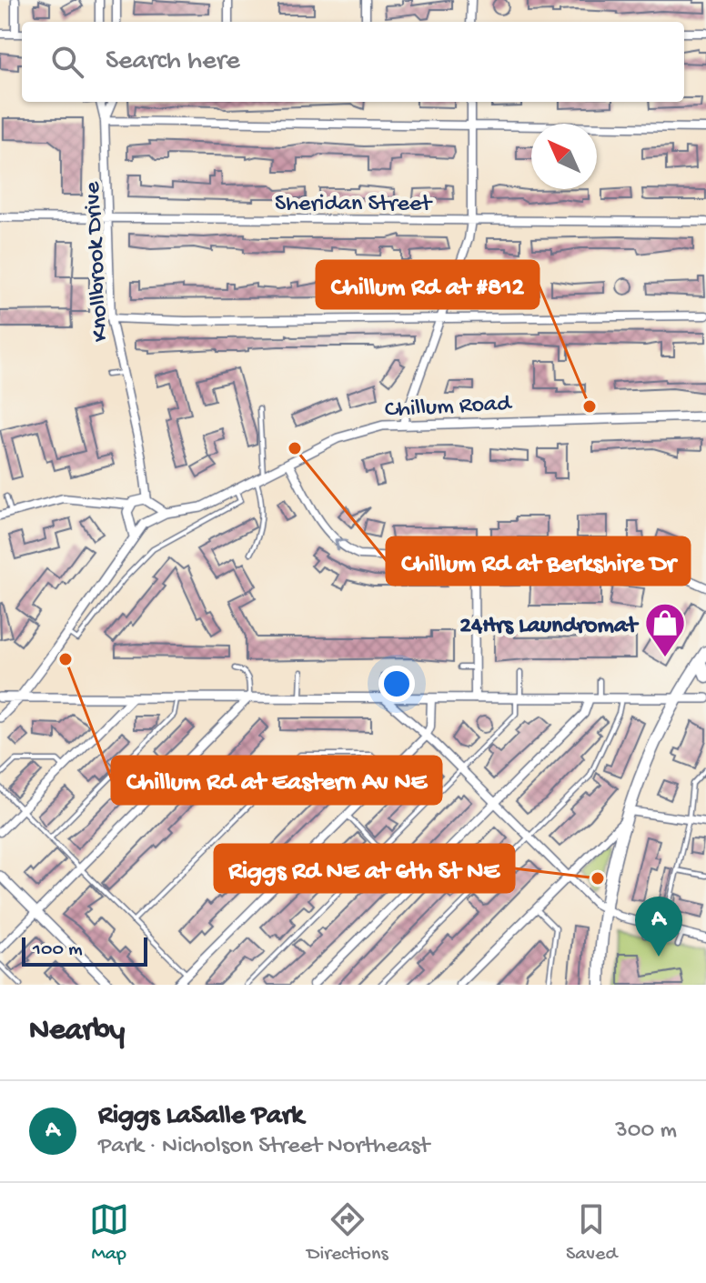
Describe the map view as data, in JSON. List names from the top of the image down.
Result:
{
  "streets": {
    "street": ["Sheridan Street", "Knollbrook Drive", "Chillum Road"]
  },
  "crossings": [
    ["Sheridan Street", "Knollbrook Drive"]
  ],
  "places": {
    "other": [
      "Chillum Rd at #812",
      "Chillum Rd at Berkshire Dr",
      "Chillum Rd at Eastern Av NE",
      "Riggs Rd NE at 6th St NE"
    ],
    "shop": ["24Hrs Laundromat"]
  },
  "scale_bar": "100 m",
  "north": "top left",
  "page": {
    "search": "Search here",
    "pins": "A",
    "scale": "100 m",
    "heading": "Nearby",
    "list": [
      {
        "mark": "A",
        "name": "Riggs LaSalle Park",
        "note": "Park · Nicholson Street Northeast",
        "value": "300 m"
      }
    ],
    "nav": ["Map", "Directions", "Saved"]
  }
}
